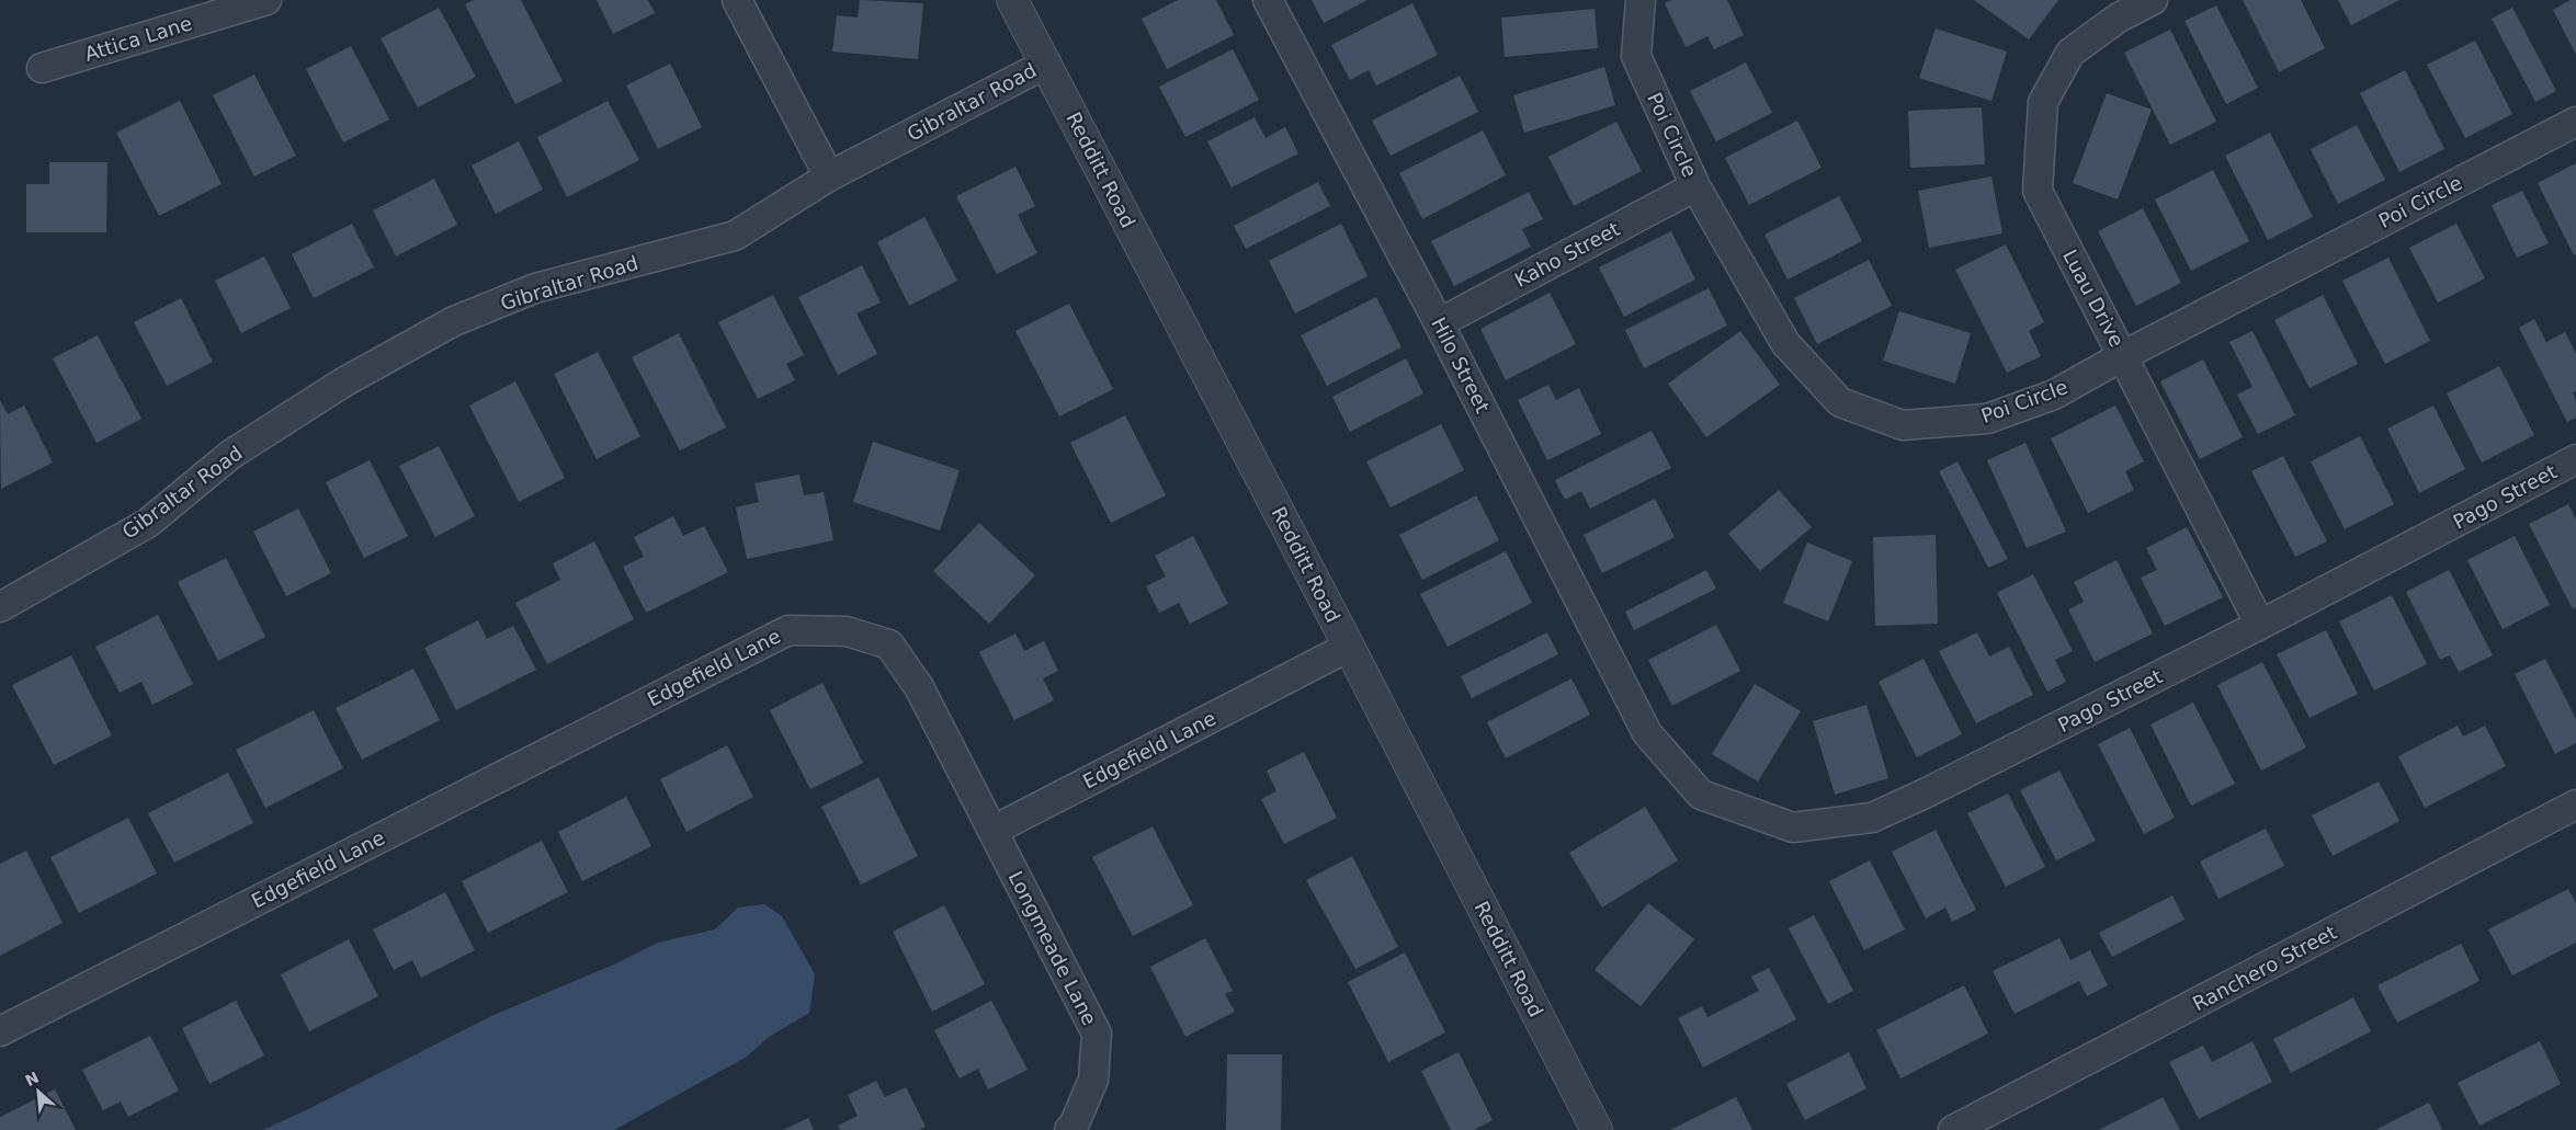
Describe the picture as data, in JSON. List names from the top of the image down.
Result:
{
  "streets": {
    "street": [
      "Attica Lane",
      "Gibraltar Road",
      "Poi Circle",
      "Redditt Road",
      "Kaho Street",
      "Luau Drive",
      "Hilo Street",
      "Pago Street",
      "Edgefield Lane",
      "Longmeade Lane",
      "Ranchero Street"
    ]
  },
  "crossings": [
    ["Gibraltar Road", "Redditt Road"],
    ["Poi Circle", "Kaho Street"],
    ["Poi Circle", "Luau Drive"],
    ["Redditt Road", "Edgefield Lane"],
    ["Kaho Street", "Hilo Street"],
    ["Luau Drive", "Pago Street"],
    ["Hilo Street", "Pago Street"],
    ["Edgefield Lane", "Longmeade Lane"]
  ],
  "north": "top left"
}
